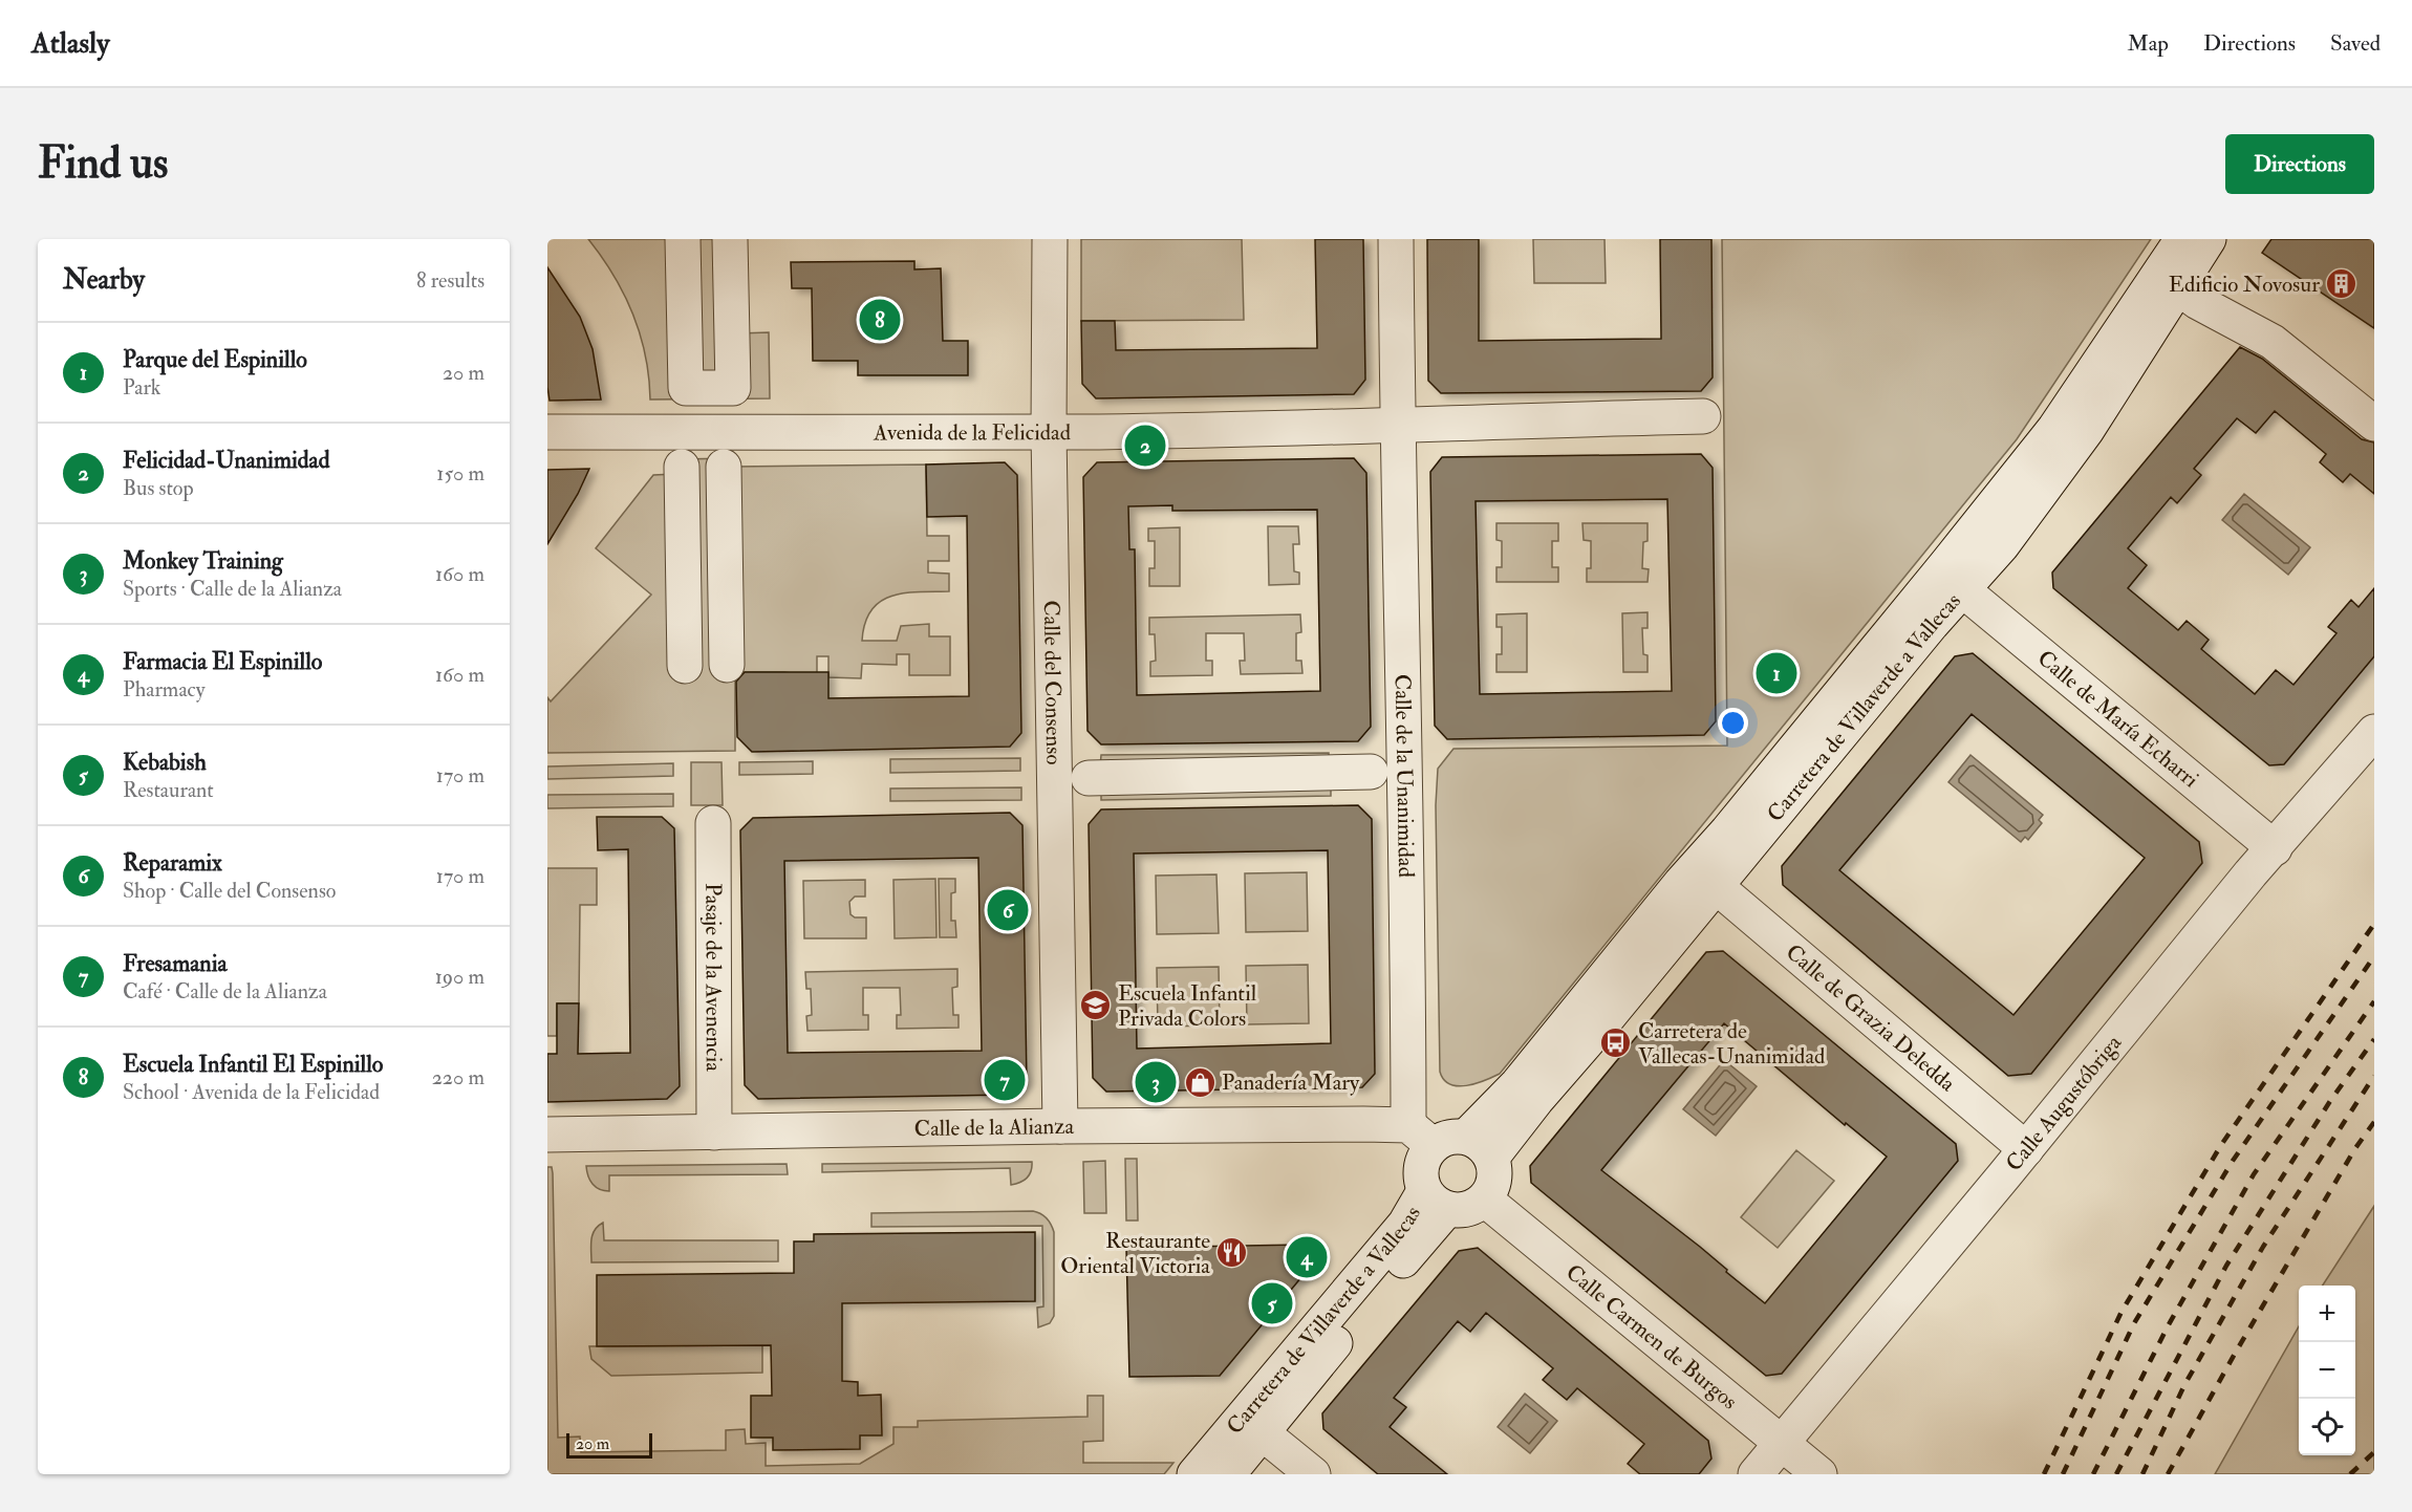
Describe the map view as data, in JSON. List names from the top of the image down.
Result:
{
  "streets": {
    "street": [
      "Avenida de la Felicidad",
      "Calle del Consenso",
      "Carretera de Villaverde a Vallecas",
      "Calle de María Echarri",
      "Calle de la Unanimidad",
      "Pasaje de la Avenencia",
      "Calle de Grazia Deledda",
      "Calle Augustóbriga",
      "Calle de la Alianza",
      "Calle Carmen de Burgos"
    ]
  },
  "crossings": [
    ["Avenida de la Felicidad", "Calle del Consenso"],
    ["Avenida de la Felicidad", "Calle de la Unanimidad"],
    ["Calle del Consenso", "Calle de la Alianza"],
    ["Carretera de Villaverde a Vallecas", "Calle de María Echarri"],
    ["Carretera de Villaverde a Vallecas", "Calle de la Unanimidad"],
    ["Carretera de Villaverde a Vallecas", "Calle de Grazia Deledda"],
    ["Carretera de Villaverde a Vallecas", "Calle de la Alianza"],
    ["Carretera de Villaverde a Vallecas", "Calle Carmen de Burgos"],
    ["Calle de María Echarri", "Calle Augustóbriga"],
    ["Calle de la Unanimidad", "Calle de la Alianza"],
    ["Calle de la Unanimidad", "Calle Carmen de Burgos"],
    ["Pasaje de la Avenencia", "Calle de la Alianza"],
    ["Calle de Grazia Deledda", "Calle Augustóbriga"],
    ["Calle Augustóbriga", "Calle Carmen de Burgos"],
    ["Calle de la Alianza", "Calle Carmen de Burgos"]
  ],
  "places": {
    "building": ["Edificio Novosur"],
    "school or university": ["Escuela Infantil Privada Colors"],
    "bus stop": ["Carretera de Vallecas-Unanimidad"],
    "shop": ["Panadería Mary"],
    "restaurant": ["Restaurante Oriental Victoria"]
  },
  "scale_bar": "20 m",
  "page": {
    "header": "Atlasly",
    "nav": ["Map", "Directions", "Saved"],
    "buttons": "Directions",
    "title": "Find us",
    "heading": ["Nearby", "8 results"],
    "pins": [
      "8",
      "2",
      "1",
      "6",
      "7",
      "3",
      "4",
      "5"
    ],
    "list": [
      {
        "mark": "1",
        "name": "Parque del Espinillo",
        "note": "Park",
        "value": "20 m"
      },
      {
        "mark": "2",
        "name": "Felicidad-Unanimidad",
        "note": "Bus stop",
        "value": "150 m"
      },
      {
        "mark": "3",
        "name": "Monkey Training",
        "note": "Sports · Calle de la Alianza",
        "value": "160 m"
      },
      {
        "mark": "4",
        "name": "Farmacia El Espinillo",
        "note": "Pharmacy",
        "value": "160 m"
      },
      {
        "mark": "5",
        "name": "Kebabish",
        "note": "Restaurant",
        "value": "170 m"
      },
      {
        "mark": "6",
        "name": "Reparamix",
        "note": "Shop · Calle del Consenso",
        "value": "170 m"
      },
      {
        "mark": "7",
        "name": "Fresamania",
        "note": "Café · Calle de la Alianza",
        "value": "190 m"
      },
      {
        "mark": "8",
        "name": "Escuela Infantil El Espinillo",
        "note": "School · Avenida de la Felicidad",
        "value": "220 m"
      }
    ],
    "map_buttons": ["+", "−"],
    "scale": "20 m"
  }
}
